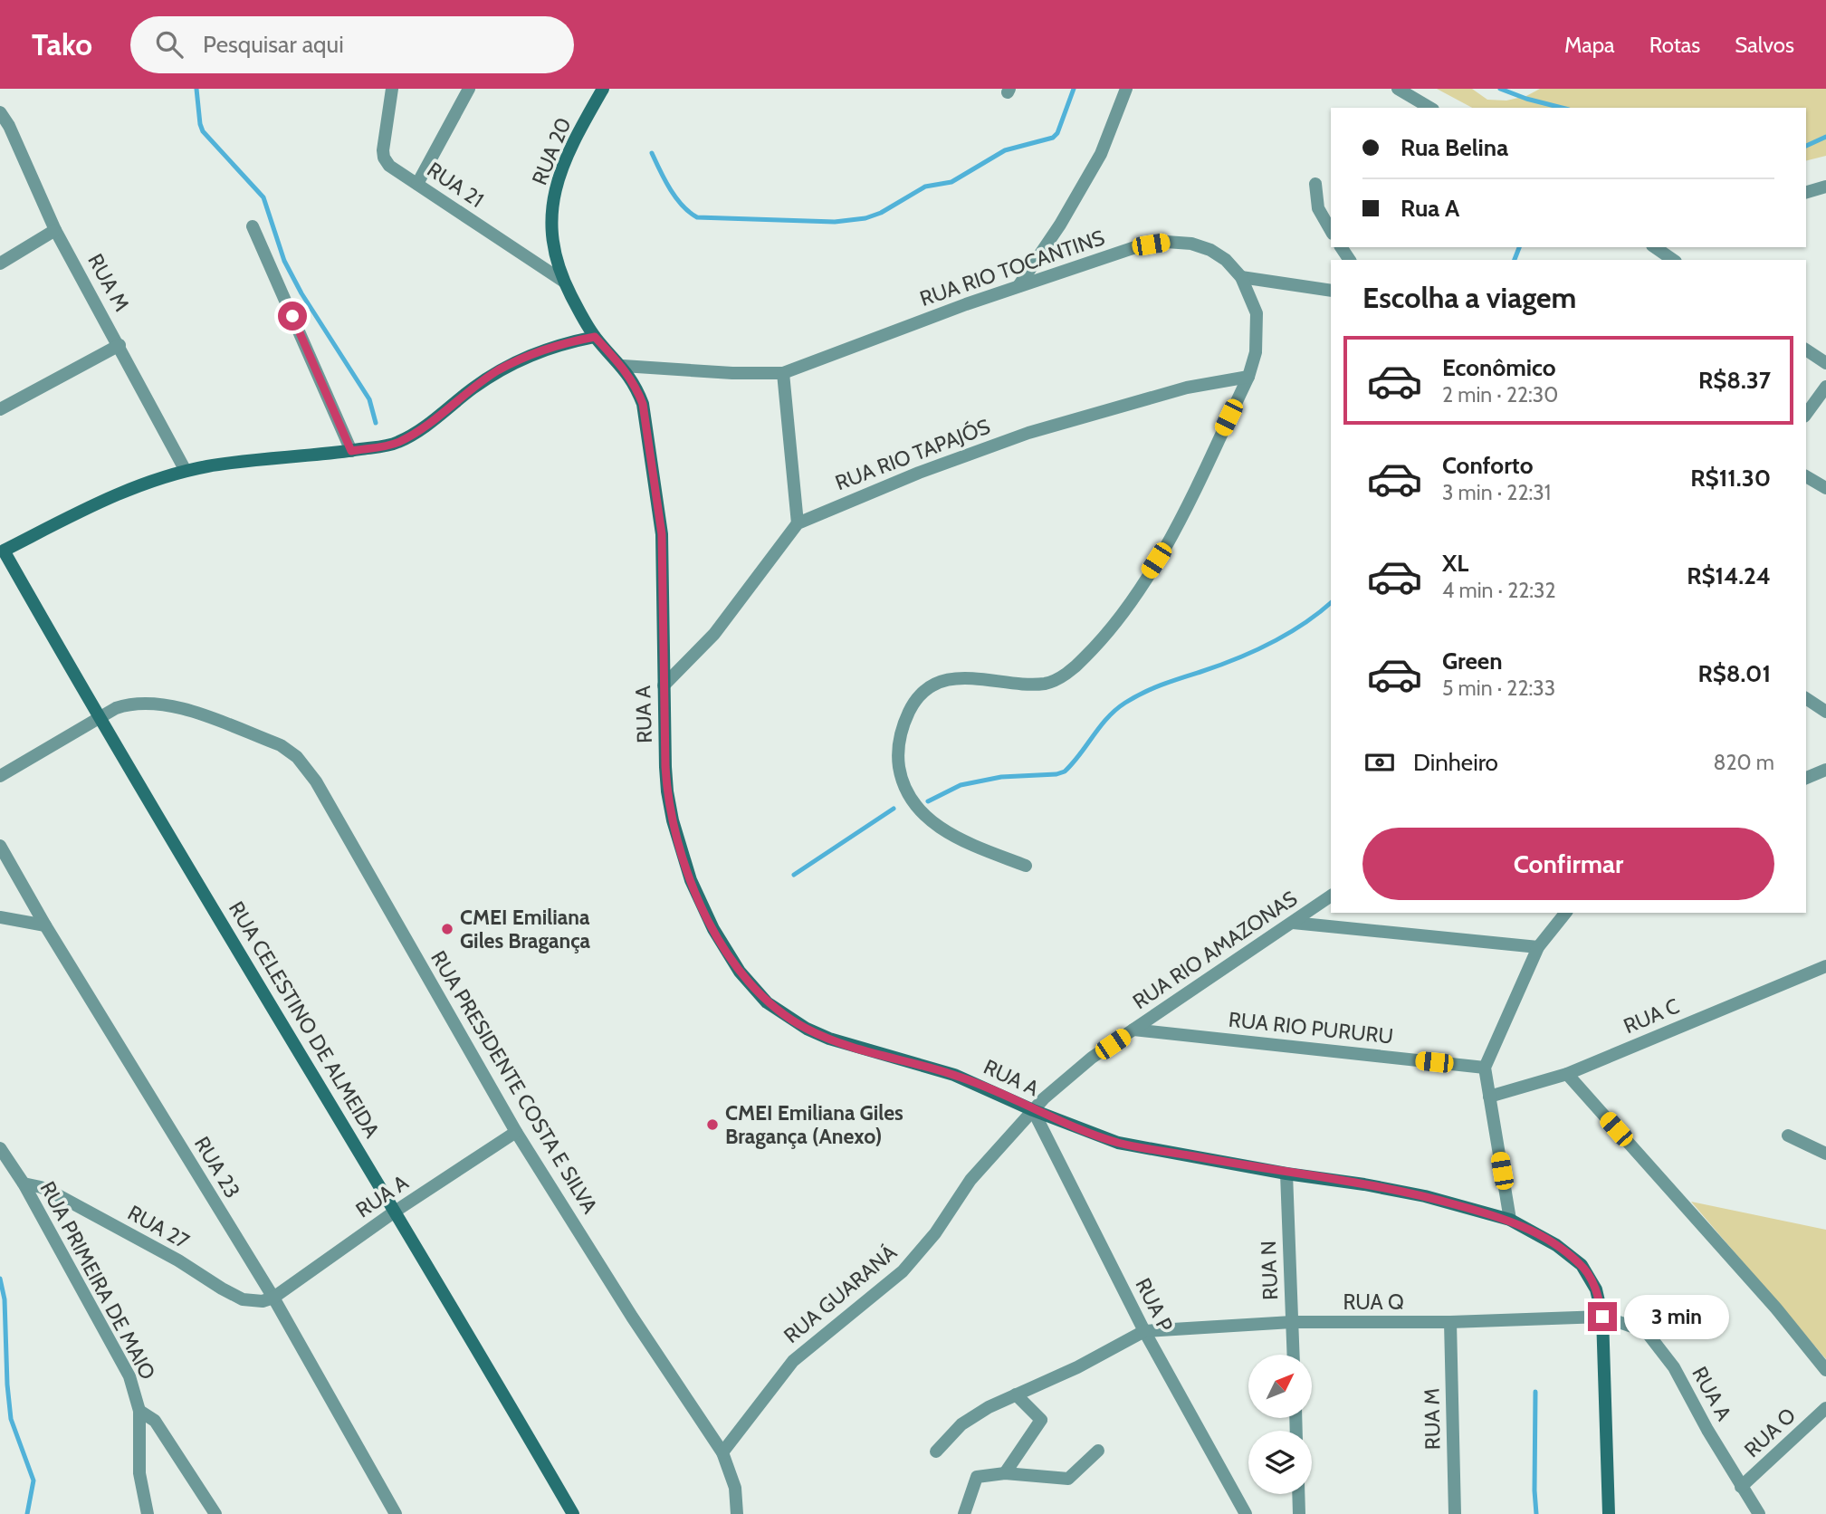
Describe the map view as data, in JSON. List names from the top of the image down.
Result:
{
  "streets": {
    "street": [
      "RUA 20",
      "RUA 21",
      "RUA RIO TOCANTINS",
      "RUA M",
      "RUA RIO TAPAJÓS",
      "RUA A",
      "RUA RIO AMAZONAS",
      "RUA C",
      "RUA CELESTINO DE ALMEIDA",
      "RUA RIO PURURU",
      "RUA PRESIDENTE COSTA E SILVA",
      "RUA 23",
      "RUA 27",
      "RUA N",
      "RUA PRIMEIRA DE MAIO",
      "RUA GUARANÁ",
      "RUA Q",
      "RUA P",
      "RUA O"
    ]
  },
  "crossings": [
    ["RUA 20", "RUA 21"],
    ["RUA 20", "RUA A"],
    ["RUA RIO TOCANTINS", "RUA RIO TAPAJÓS"],
    ["RUA RIO TOCANTINS", "RUA A"],
    ["RUA M", "RUA Q"],
    ["RUA A", "RUA RIO AMAZONAS"],
    ["RUA A", "RUA CELESTINO DE ALMEIDA"],
    ["RUA A", "RUA PRESIDENTE COSTA E SILVA"],
    ["RUA A", "RUA 23"],
    ["RUA A", "RUA 27"],
    ["RUA A", "RUA N"],
    ["RUA A", "RUA GUARANÁ"],
    ["RUA A", "RUA Q"],
    ["RUA A", "RUA P"],
    ["RUA A", "RUA O"],
    ["RUA RIO AMAZONAS", "RUA RIO PURURU"],
    ["RUA RIO AMAZONAS", "RUA GUARANÁ"],
    ["RUA RIO AMAZONAS", "RUA P"],
    ["RUA CELESTINO DE ALMEIDA", "RUA PRESIDENTE COSTA E SILVA"],
    ["RUA PRESIDENTE COSTA E SILVA", "RUA GUARANÁ"],
    ["RUA 23", "RUA 27"],
    ["RUA 27", "RUA PRIMEIRA DE MAIO"],
    ["RUA N", "RUA Q"],
    ["RUA GUARANÁ", "RUA P"],
    ["RUA Q", "RUA P"]
  ],
  "places": ["CMEI Emiliana Giles Bragança", "CMEI Emiliana Giles Bragança (Anexo)"],
  "north": "top right",
  "page": {
    "header": "Tako",
    "search": "Pesquisar aqui",
    "nav": ["Mapa", "Rotas", "Salvos"],
    "banner": ["Rua Belina", "Rua A"],
    "heading": "Escolha a viagem",
    "list": [
      {
        "name": "Econômico",
        "note": "2 min · 22:30",
        "value": "R$8.37"
      },
      {
        "name": "Conforto",
        "note": "3 min · 22:31",
        "value": "R$11.30"
      },
      {
        "name": "XL",
        "note": "4 min · 22:32",
        "value": "R$14.24"
      },
      {
        "name": "Green",
        "note": "5 min · 22:33",
        "value": "R$8.01"
      }
    ],
    "pay": ["Dinheiro", "820 m"],
    "buttons": "Confirmar",
    "bubble": "3 min"
  }
}
